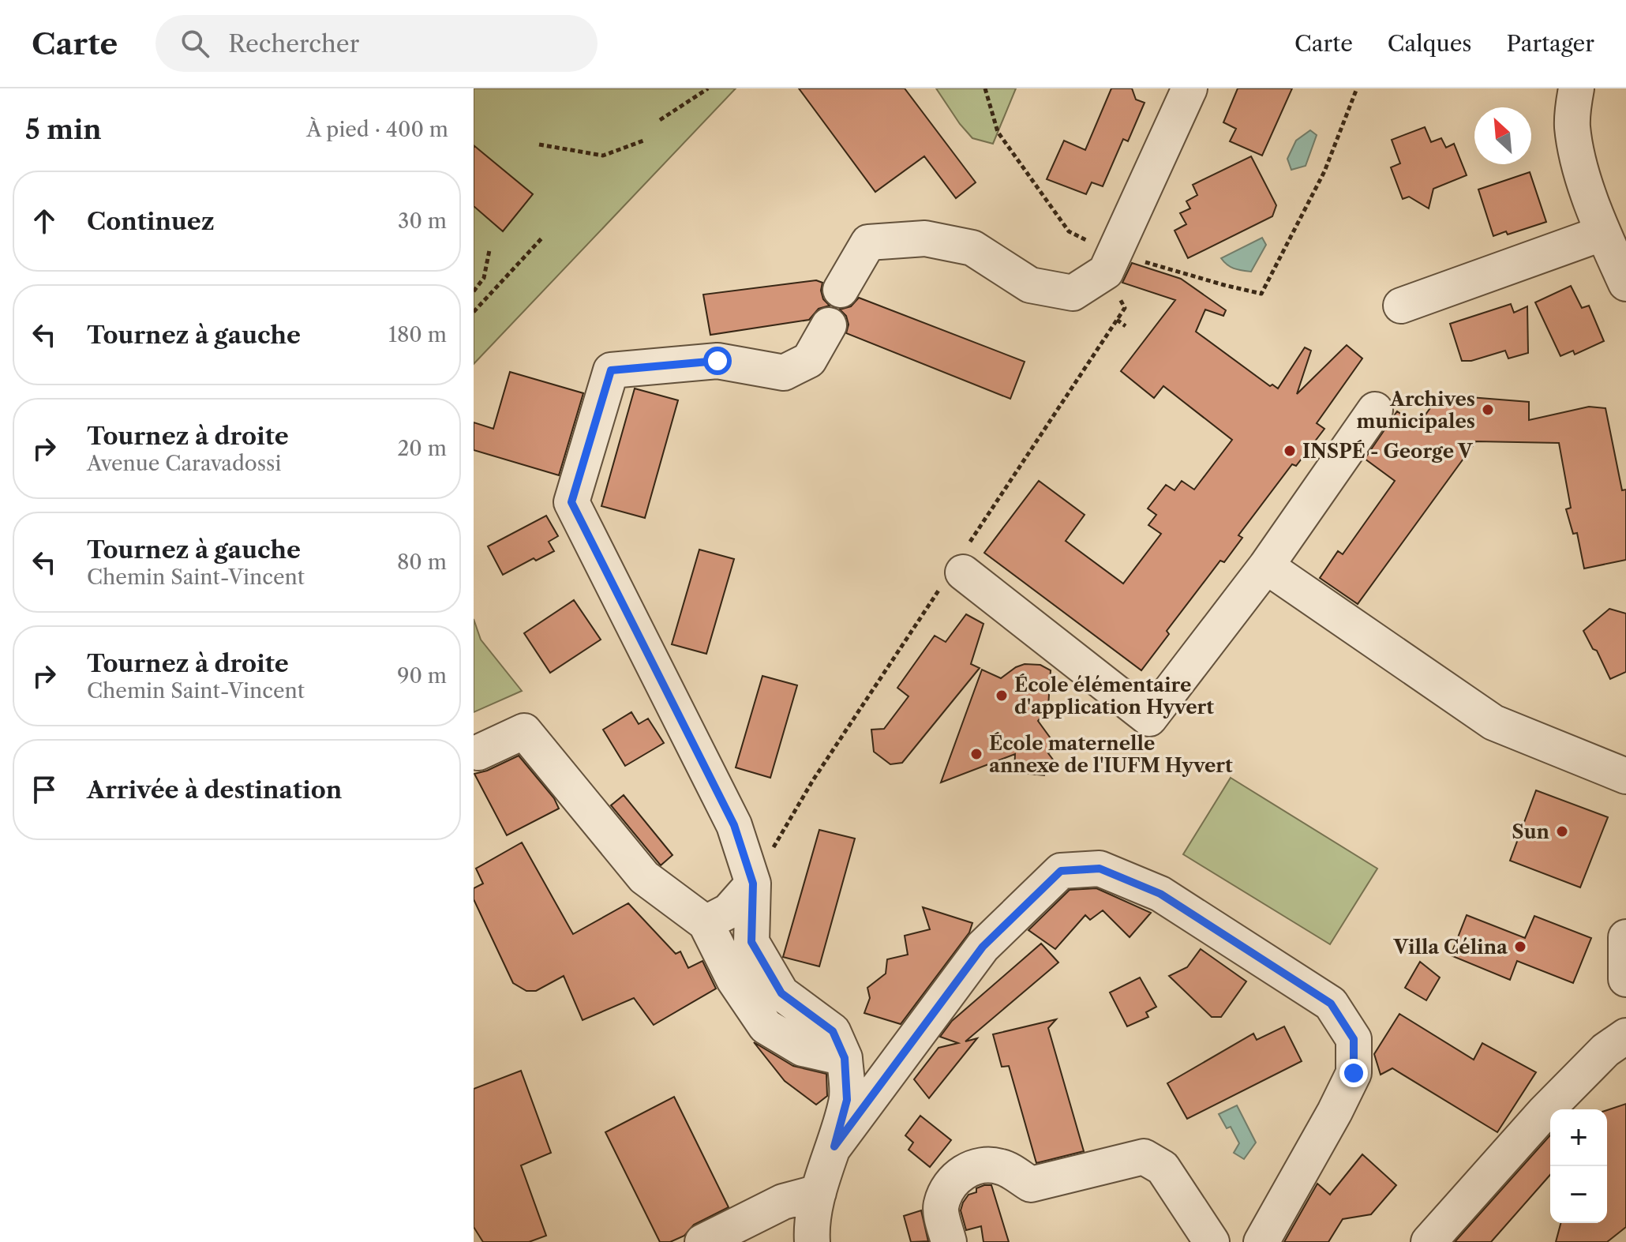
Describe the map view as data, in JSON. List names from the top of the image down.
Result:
{
  "places": [
    "Archives municipales",
    "INSPÉ - George V",
    "École élémentaire d'application Hyvert",
    "École maternelle annexe de l'IUFM Hyvert",
    "Sun",
    "Villa Célina"
  ],
  "north": "top left",
  "page": {
    "header": "Carte",
    "search": "Rechercher",
    "nav": ["Carte", "Calques", "Partager"],
    "heading": ["5 min", "À pied · 400 m"],
    "list": [
      ["Continuez", "30 m"],
      ["Tournez à gauche", "180 m"],
      ["Tournez à droite", "Avenue Caravadossi", "20 m"],
      ["Tournez à gauche", "Chemin Saint-Vincent", "80 m"],
      ["Tournez à droite", "Chemin Saint-Vincent", "90 m"],
      "Arrivée à destination"
    ],
    "map_buttons": ["+", "−"]
  }
}
